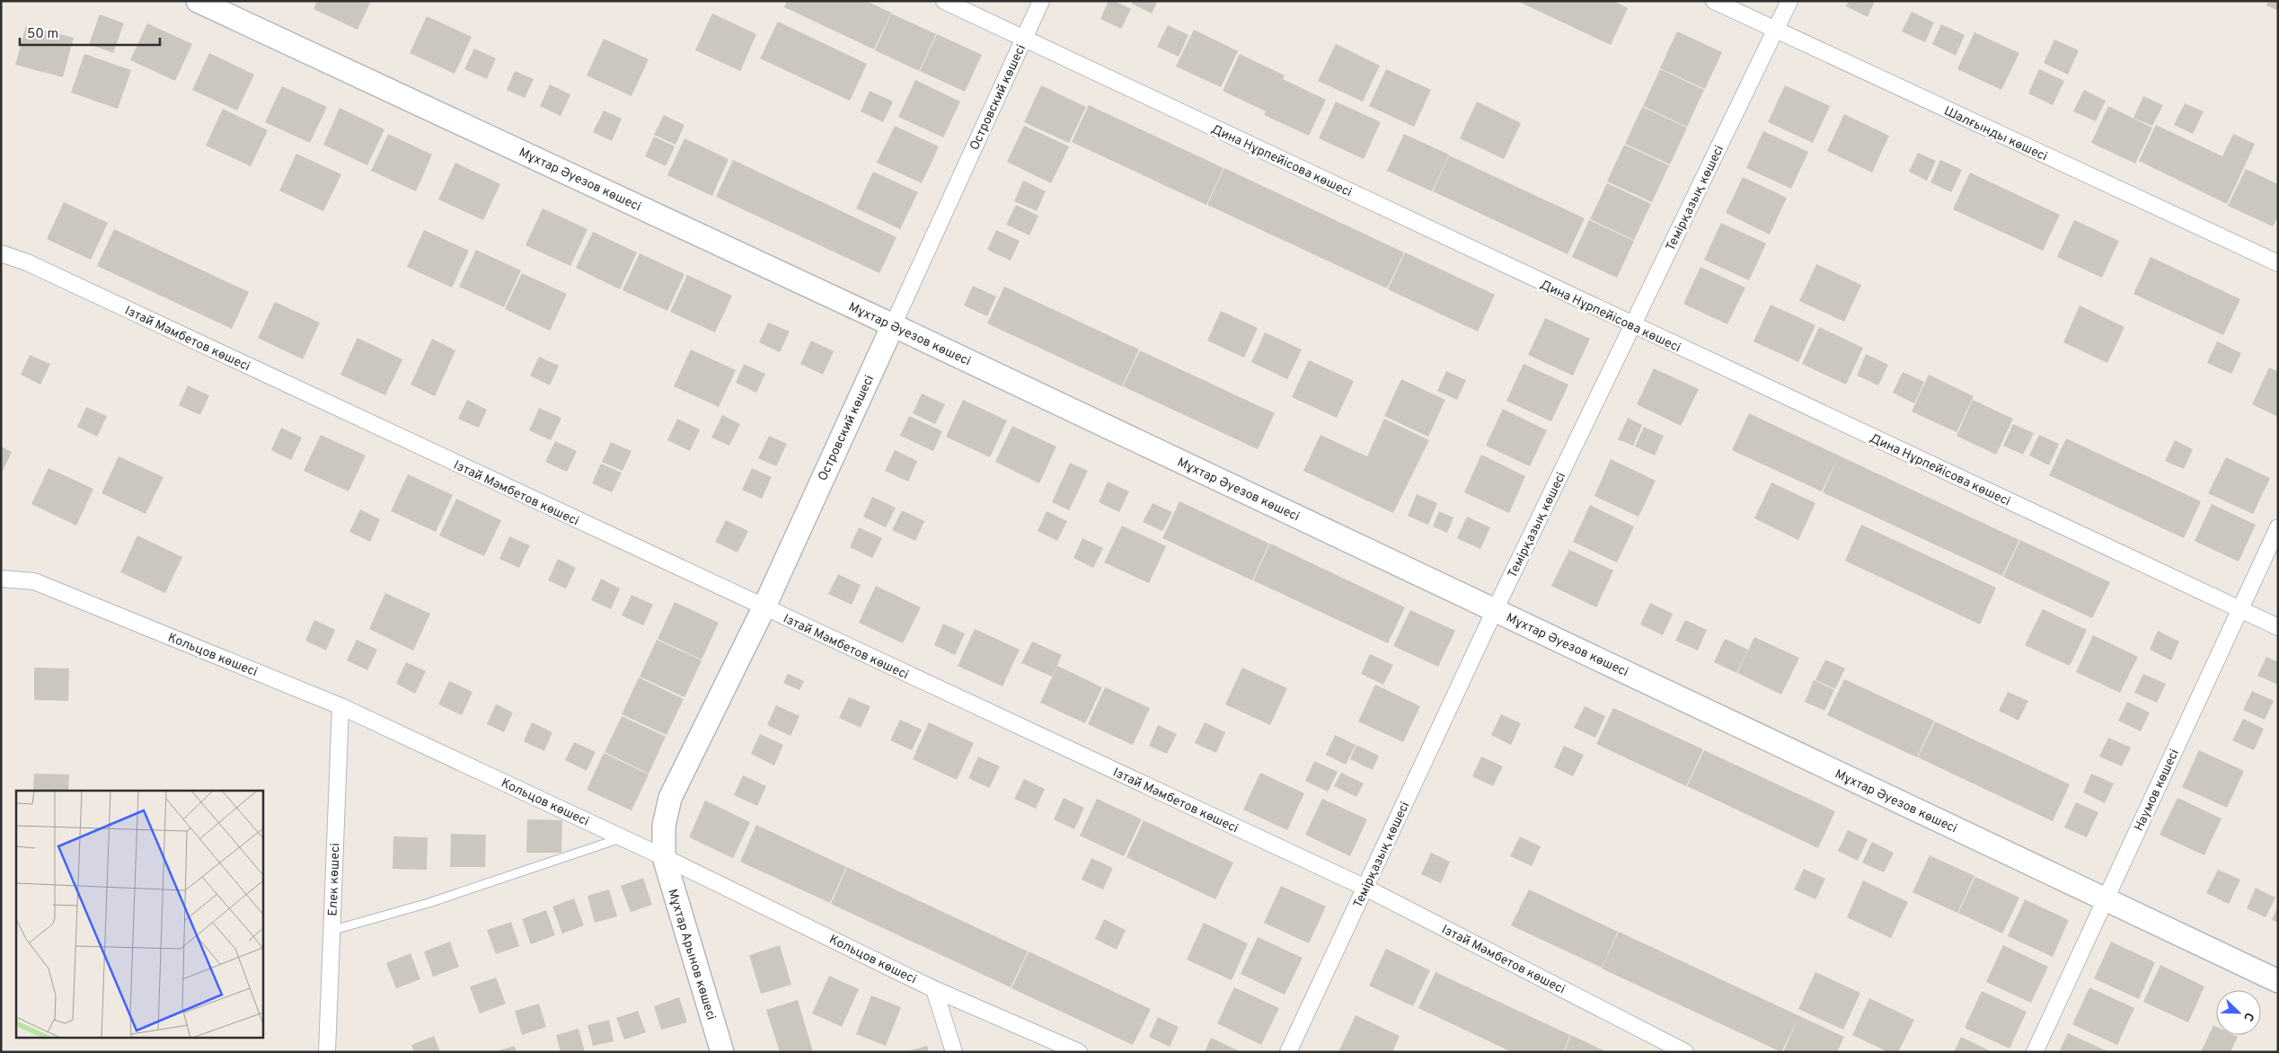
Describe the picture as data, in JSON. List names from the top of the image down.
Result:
{
  "streets": {
    "street": [
      "Островский көшесі",
      "Шалғынды көшесі",
      "Дина Нұрпейісова көшесі",
      "Мұхтар Әуезов көшесі",
      "Темірқазық көшесі",
      "Ізтай Мәмбетов көшесі",
      "Кольцов көшесі",
      "Наумов көшесі",
      "Елек көшесі",
      "Мұхтар Арынов көшесі"
    ]
  },
  "crossings": [
    ["Островский көшесі", "Дина Нұрпейісова көшесі"],
    ["Островский көшесі", "Мұхтар Әуезов көшесі"],
    ["Островский көшесі", "Ізтай Мәмбетов көшесі"],
    ["Островский көшесі", "Кольцов көшесі"],
    ["Островский көшесі", "Мұхтар Арынов көшесі"],
    ["Шалғынды көшесі", "Темірқазық көшесі"],
    ["Дина Нұрпейісова көшесі", "Темірқазық көшесі"],
    ["Дина Нұрпейісова көшесі", "Наумов көшесі"],
    ["Мұхтар Әуезов көшесі", "Темірқазық көшесі"],
    ["Мұхтар Әуезов көшесі", "Наумов көшесі"],
    ["Темірқазық көшесі", "Ізтай Мәмбетов көшесі"],
    ["Кольцов көшесі", "Елек көшесі"],
    ["Кольцов көшесі", "Мұхтар Арынов көшесі"]
  ],
  "scale_bar": "50 m",
  "north": "bottom right"
}
